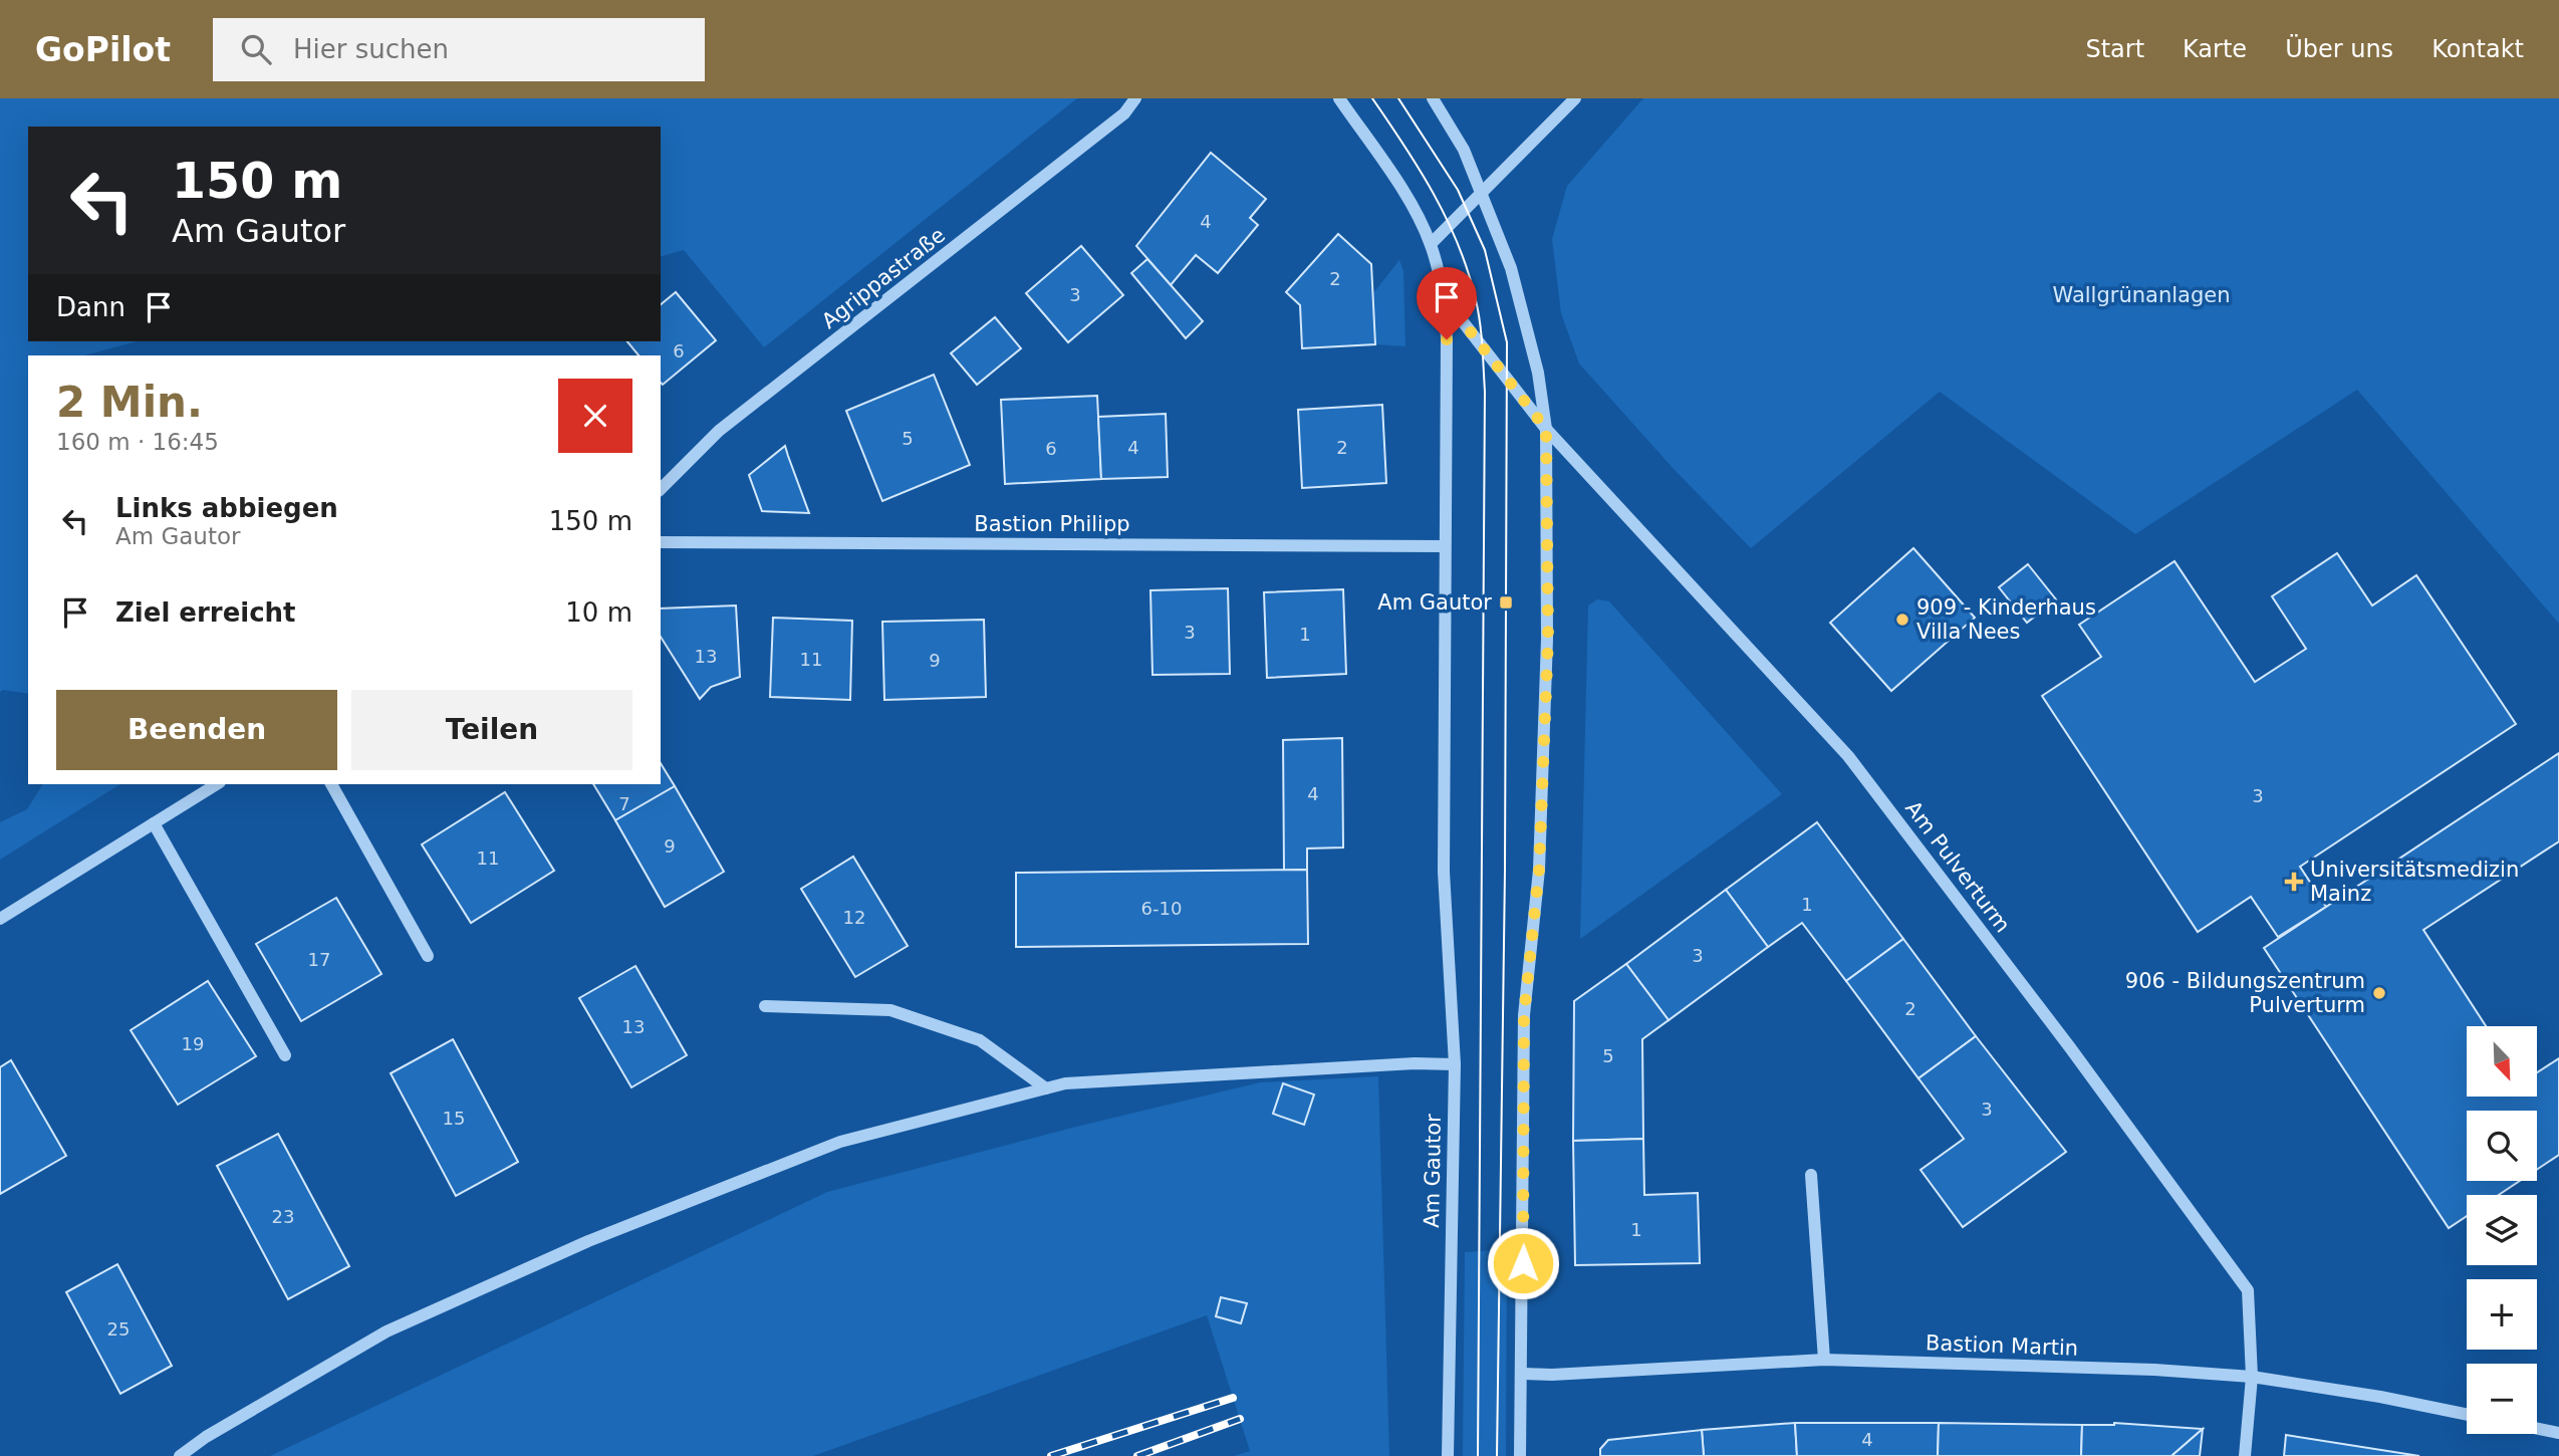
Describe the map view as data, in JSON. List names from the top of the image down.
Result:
{
  "streets": {
    "street": [
      "Agrippastraße",
      "Bastion Philipp",
      "Am Pulverturm",
      "Am Gautor",
      "Bastion Martin"
    ]
  },
  "crossings": [
    ["Bastion Philipp", "Am Gautor"],
    ["Am Pulverturm", "Am Gautor"],
    ["Am Pulverturm", "Bastion Martin"]
  ],
  "parks": ["Wallgrünanlagen"],
  "places": {
    "transit": ["Am Gautor"],
    "other": ["909 - Kinderhaus Villa Nees", "906 - Bildungszentrum Pulverturm"],
    "health": ["Universitätsmedizin Mainz"]
  },
  "house_numbers": [
    "4",
    "2",
    "3",
    "6",
    "5",
    "4",
    "2",
    "6",
    "3",
    "1",
    "13",
    "11",
    "9",
    "4",
    "3",
    "7",
    "9",
    "11",
    "1",
    "6-10",
    "12",
    "3",
    "17",
    "2",
    "13",
    "19",
    "5",
    "3",
    "15",
    "23",
    "1",
    "25",
    "4"
  ],
  "north": "bottom right",
  "page": {
    "header": "GoPilot",
    "search": "Hier suchen",
    "nav": [
      "Start",
      "Karte",
      "Über uns",
      "Kontakt"
    ],
    "turn": ["150 m", "Am Gautor"],
    "then": "Dann",
    "heading": ["2 Min.", "160 m · 16:45"],
    "list": [
      {
        "name": "Links abbiegen",
        "note": "Am Gautor",
        "value": "150 m"
      },
      {
        "name": "Ziel erreicht",
        "value": "10 m"
      }
    ],
    "buttons": ["Beenden", "Teilen"],
    "map_buttons": ["+", "−"]
  }
}
